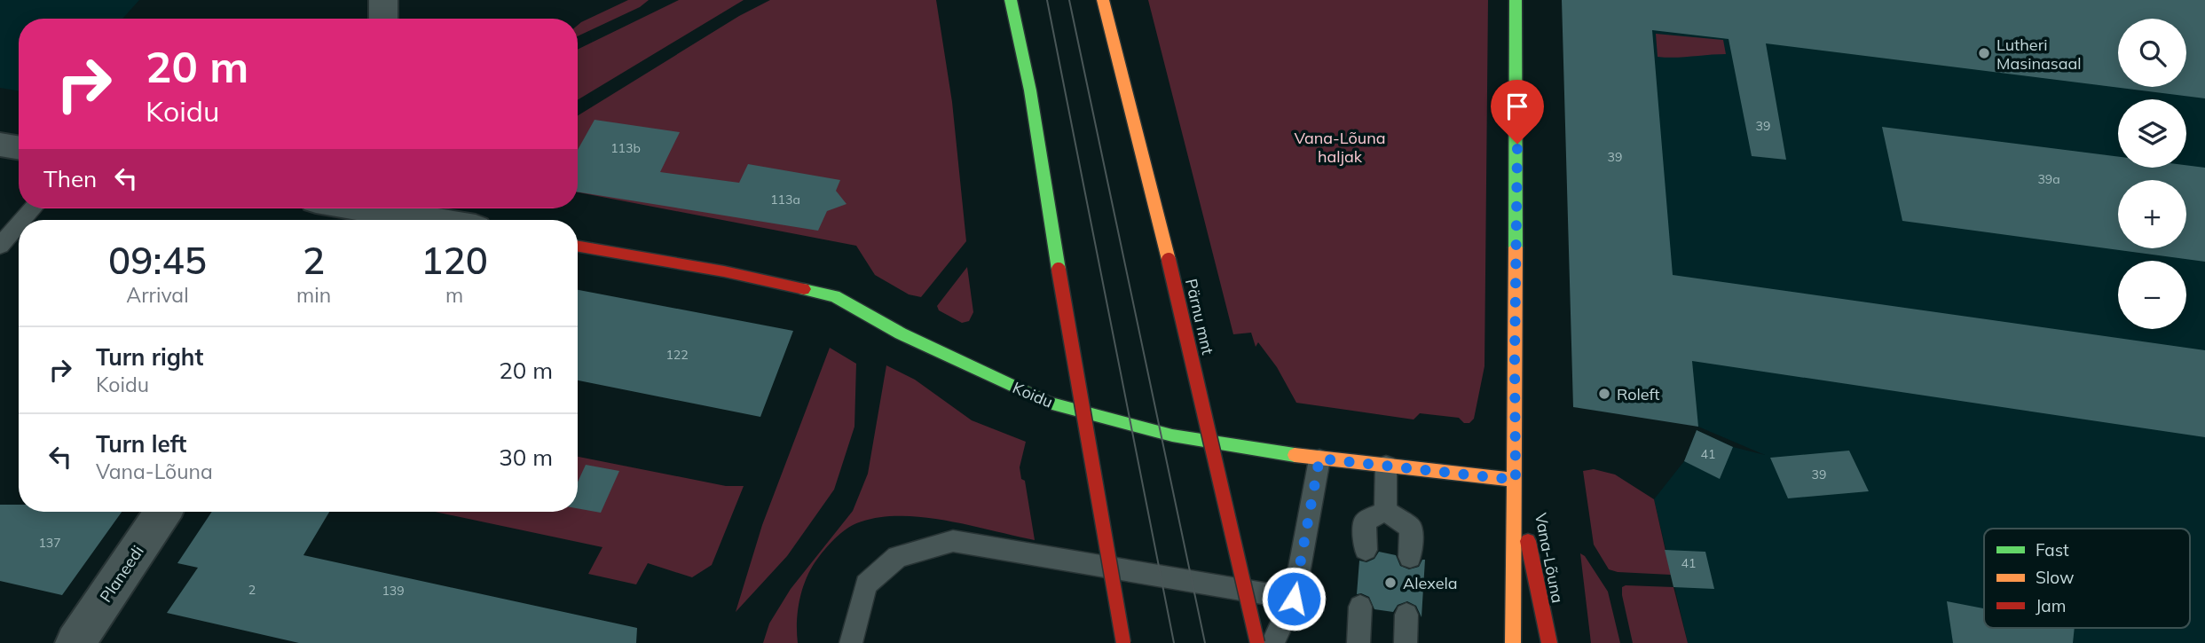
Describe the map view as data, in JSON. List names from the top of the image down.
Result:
{
  "streets": {
    "street": [
      "Pärnu mnt",
      "Koidu",
      "Vana-Lõuna",
      "Planeedi"
    ]
  },
  "crossings": [
    ["Koidu", "Vana-Lõuna"]
  ],
  "parks": ["Vana-Lõuna haljak"],
  "places": ["Lutheri Masinasaal", "Roleft", "Alexela"],
  "house_numbers": [
    "39",
    "113b",
    "39",
    "39a",
    "113a",
    "122",
    "41",
    "39",
    "137",
    "41",
    "2",
    "139"
  ],
  "legend": ["Fast", "Slow", "Jam"],
  "page": {
    "map_buttons": ["+", "−"],
    "turn": ["20 m", "Koidu"],
    "then": "Then",
    "eta": [
      "09:45",
      "Arrival",
      "2",
      "min",
      "120",
      "m"
    ],
    "list": [
      {
        "name": "Turn right",
        "note": "Koidu",
        "value": "20 m"
      },
      {
        "name": "Turn left",
        "note": "Vana-Lõuna",
        "value": "30 m"
      }
    ]
  }
}
